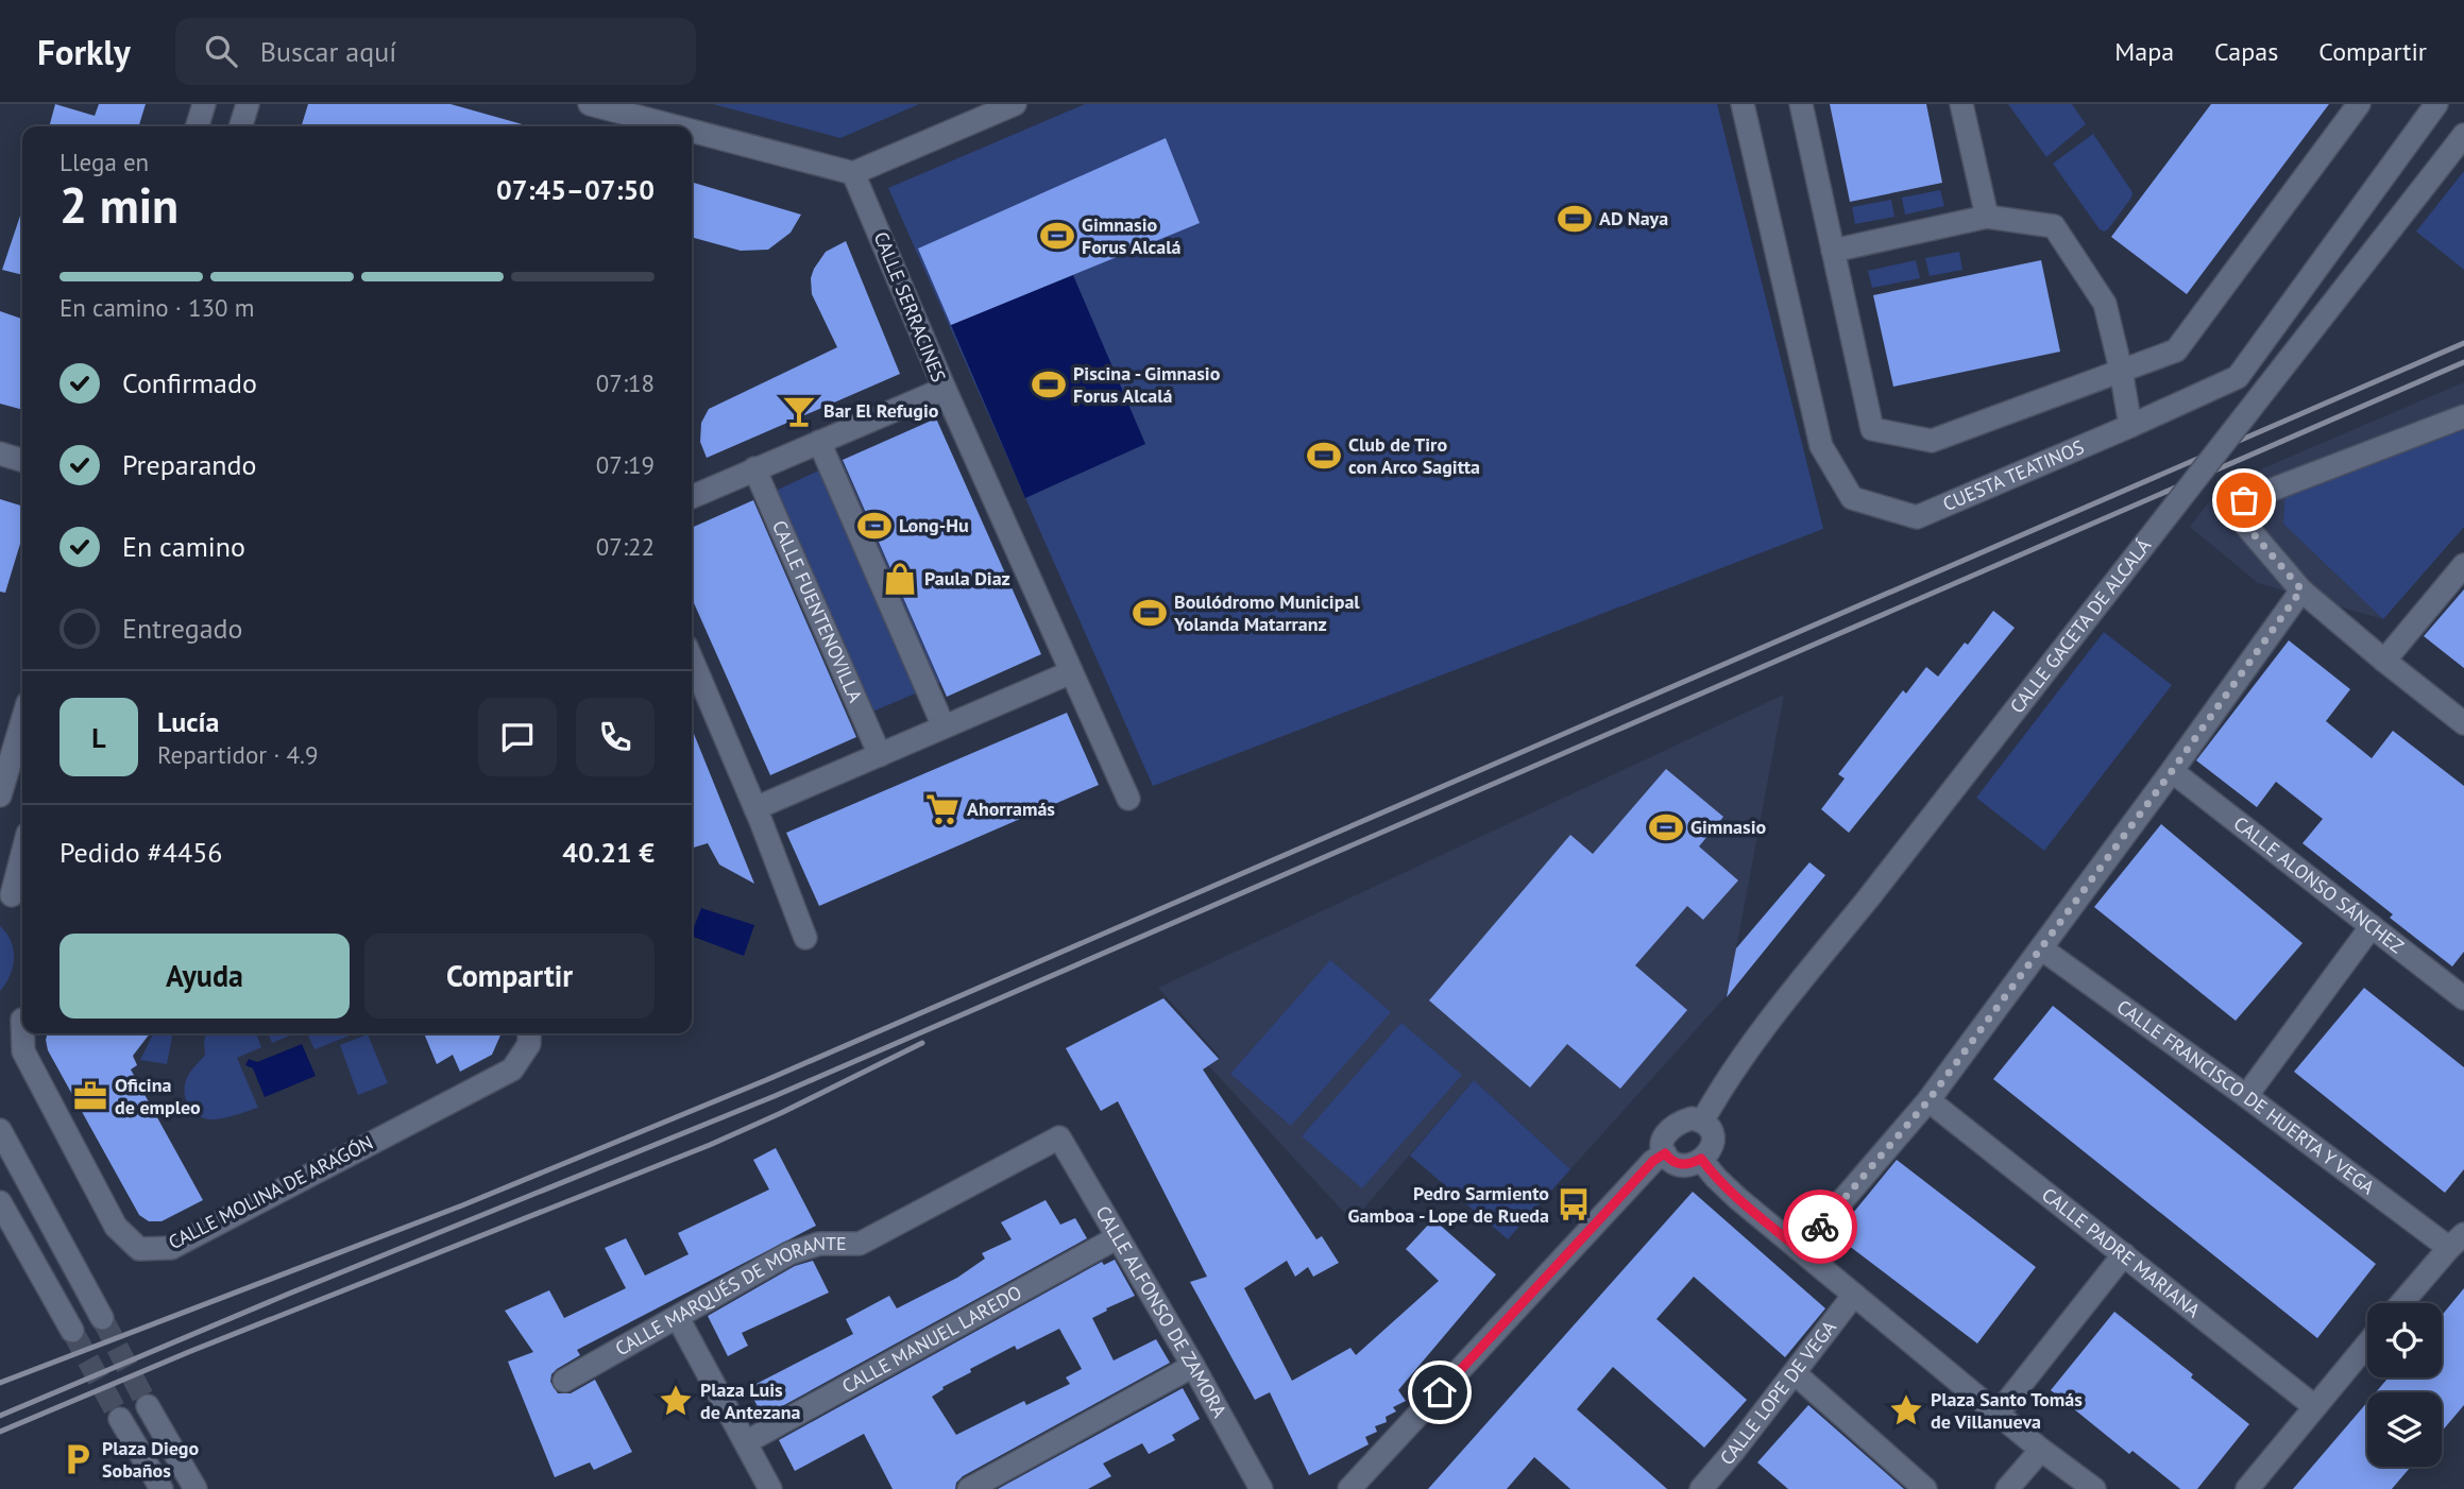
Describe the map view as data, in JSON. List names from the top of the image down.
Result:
{
  "streets": {
    "street": [
      "CALLE SERRACINES",
      "CUESTA TEATINOS",
      "CALLE FUENTENOVILLA",
      "CALLE GACETA DE ALCALÁ",
      "CALLE ALONSO SÁNCHEZ",
      "CALLE FRANCISCO DE HUERTA Y VEGA",
      "CALLE MOLINA DE ARAGÓN",
      "CALLE PADRE MARIANA",
      "CALLE MARQUÉS DE MORANTE",
      "CALLE ALFONSO DE ZAMORA",
      "CALLE MANUEL LAREDO",
      "CALLE LOPE DE VEGA"
    ]
  },
  "crossings": [
    ["CALLE SERRACINES", "CALLE FUENTENOVILLA"],
    ["CALLE MARQUÉS DE MORANTE", "CALLE ALFONSO DE ZAMORA"],
    ["CALLE ALFONSO DE ZAMORA", "CALLE MANUEL LAREDO"]
  ],
  "places": {
    "sports": [
      "AD Naya",
      "Gimnasio Forus Alcalá",
      "Piscina - Gimnasio Forus Alcalá",
      "Club de Tiro con Arco Sagitta",
      "Long-Hu",
      "Boulódromo Municipal Yolanda Matarranz",
      "Gimnasio"
    ],
    "bar": ["Bar El Refugio"],
    "shop": ["Paula Diaz"],
    "supermarket": ["Ahorramás"],
    "office": ["Oficina de empleo"],
    "bus stop": ["Pedro Sarmiento Gamboa - Lope de Rueda"],
    "place": ["Plaza Luis de Antezana", "Plaza Santo Tomás de Villanueva"],
    "parking": ["Plaza Diego Sobaños"]
  },
  "page": {
    "header": "Forkly",
    "search": "Buscar aquí",
    "nav": ["Mapa", "Capas", "Compartir"],
    "heading": ["2 min", "Llega en", "07:45–07:50"],
    "panel": [
      "Lucía",
      "Repartidor · 4.9",
      "Pedido #4456",
      "40.21 €"
    ],
    "bar": "En camino · 130 m",
    "list": [
      ["Confirmado", "07:18"],
      ["Preparando", "07:19"],
      ["En camino", "07:22"],
      "Entregado"
    ],
    "round": "L",
    "buttons": ["Ayuda", "Compartir"]
  }
}
